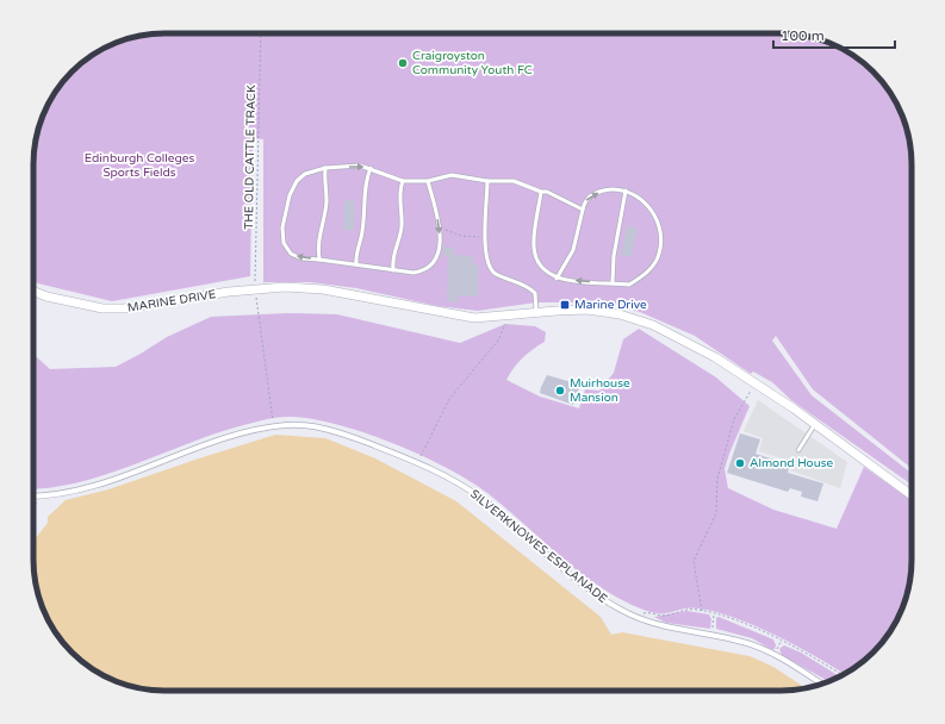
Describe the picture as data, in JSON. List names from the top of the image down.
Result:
{
  "streets": {
    "street": ["MARINE DRIVE", "SILVERKNOWES ESPLANADE"],
    "path": ["THE OLD CATTLE TRACK"]
  },
  "crossings": [
    ["THE OLD CATTLE TRACK", "MARINE DRIVE"],
    ["THE OLD CATTLE TRACK", "SILVERKNOWES ESPLANADE"]
  ],
  "parks": ["Edinburgh Colleges Sports Fields"],
  "places": {
    "other": ["Craigroyston Community Youth FC", "Muirhouse Mansion", "Almond House"],
    "transit": ["Marine Drive"]
  },
  "scale_bar": "100 m"
}
